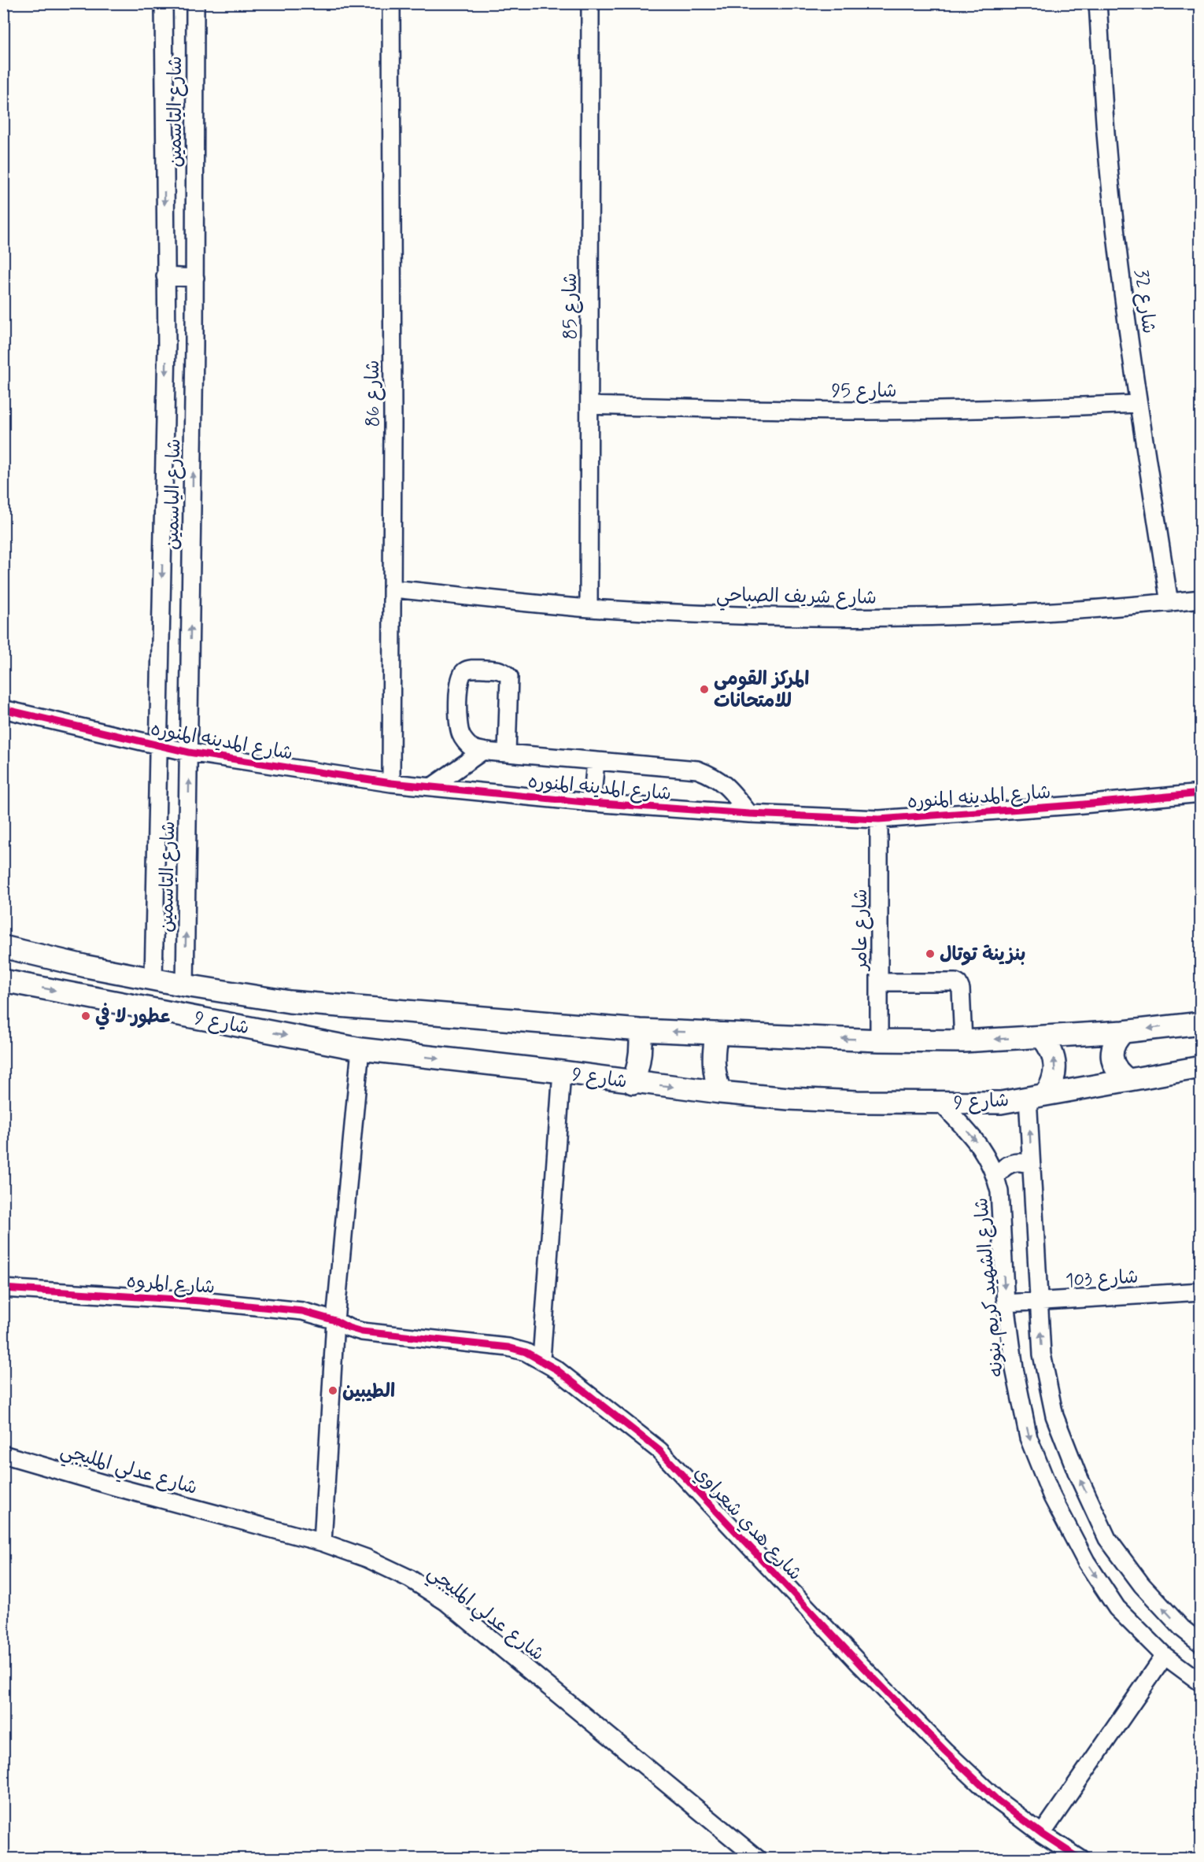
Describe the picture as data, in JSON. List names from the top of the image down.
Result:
{
  "streets": {
    "main road": ["شارع 9"],
    "street": [
      "شارع الياسمين",
      "شارع 32",
      "شارع 85",
      "شارع 95",
      "شارع 86",
      "شارع شريف الصباحي",
      "شارع المدينه المنوره",
      "شارع عامر",
      "شارع 103",
      "شارع المروه",
      "شارع الشهيد كريم بنونه",
      "شارع عدلي المليجي",
      "شارع هدي شعراوي"
    ]
  },
  "crossings": [
    ["شارع الياسمين", "شارع المدينه المنوره"],
    ["شارع الياسمين", "شارع 9"],
    ["شارع 32", "شارع 95"],
    ["شارع 32", "شارع شريف الصباحي"],
    ["شارع 85", "شارع 95"],
    ["شارع 85", "شارع شريف الصباحي"],
    ["شارع 86", "شارع شريف الصباحي"],
    ["شارع 86", "شارع المدينه المنوره"],
    ["شارع المدينه المنوره", "شارع عامر"],
    ["شارع عامر", "شارع 9"],
    ["شارع 9", "شارع الشهيد كريم بنونه"],
    ["شارع 103", "شارع الشهيد كريم بنونه"],
    ["شارع المروه", "شارع هدي شعراوي"]
  ],
  "places": [
    "المركز القومى للامتحانات",
    "بنزينة توتال",
    "عطور لا في",
    "الطيبين"
  ]
}
